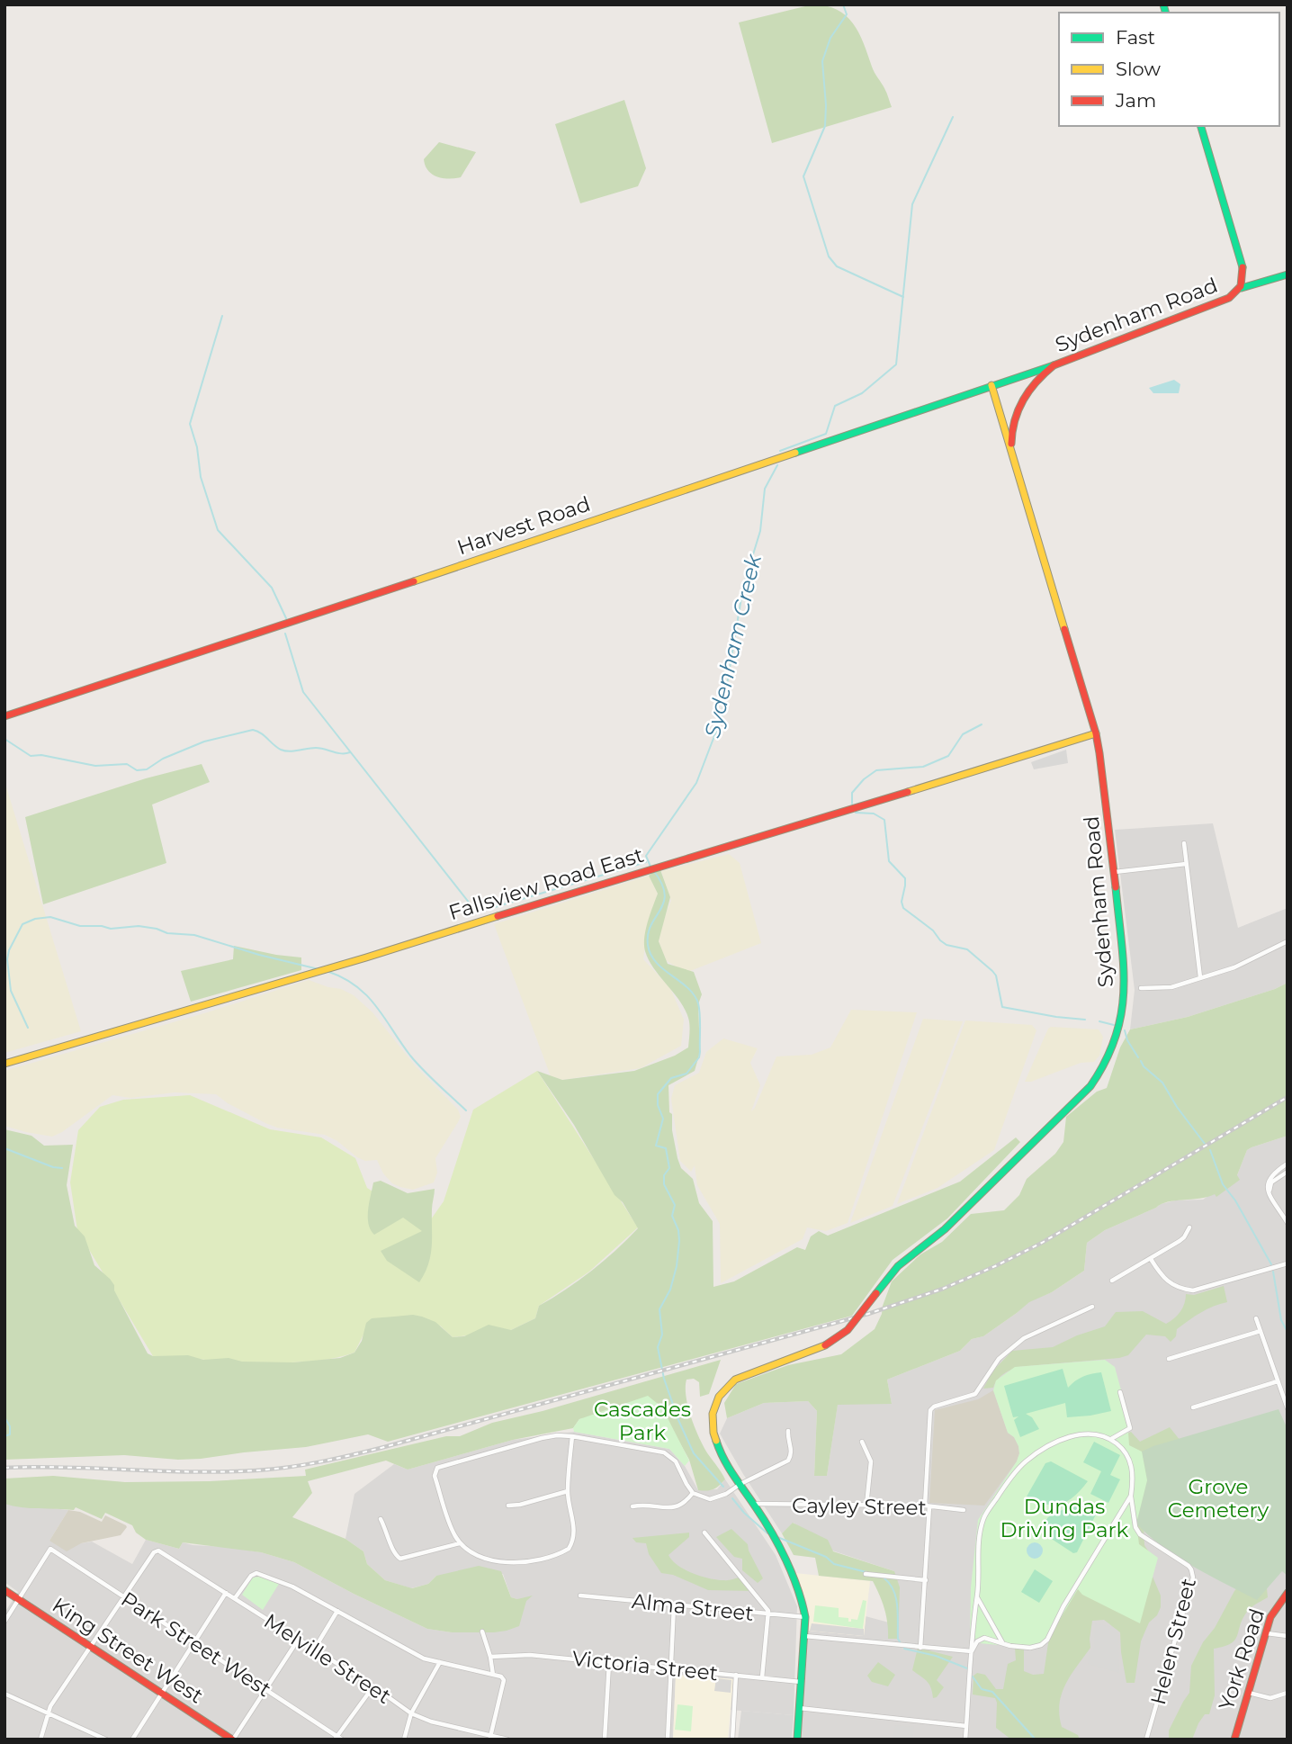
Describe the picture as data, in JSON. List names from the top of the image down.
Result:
{
  "streets": {
    "street": [
      "Sydenham Road",
      "Harvest Road",
      "Fallsview Road East",
      "Cayley Street",
      "Alma Street",
      "Helen Street",
      "Park Street West",
      "King Street West",
      "Melville Street",
      "York Road",
      "Victoria Street"
    ]
  },
  "crossings": [
    ["Sydenham Road", "Harvest Road"],
    ["Sydenham Road", "Fallsview Road East"],
    ["Sydenham Road", "Cayley Street"],
    ["Sydenham Road", "Alma Street"],
    ["Park Street West", "King Street West"],
    ["Park Street West", "Melville Street"]
  ],
  "water": ["Sydenham Creek"],
  "parks": ["Cascades Park", "Grove Cemetery", "Dundas Driving Park"],
  "legend": ["Fast", "Slow", "Jam"]
}
